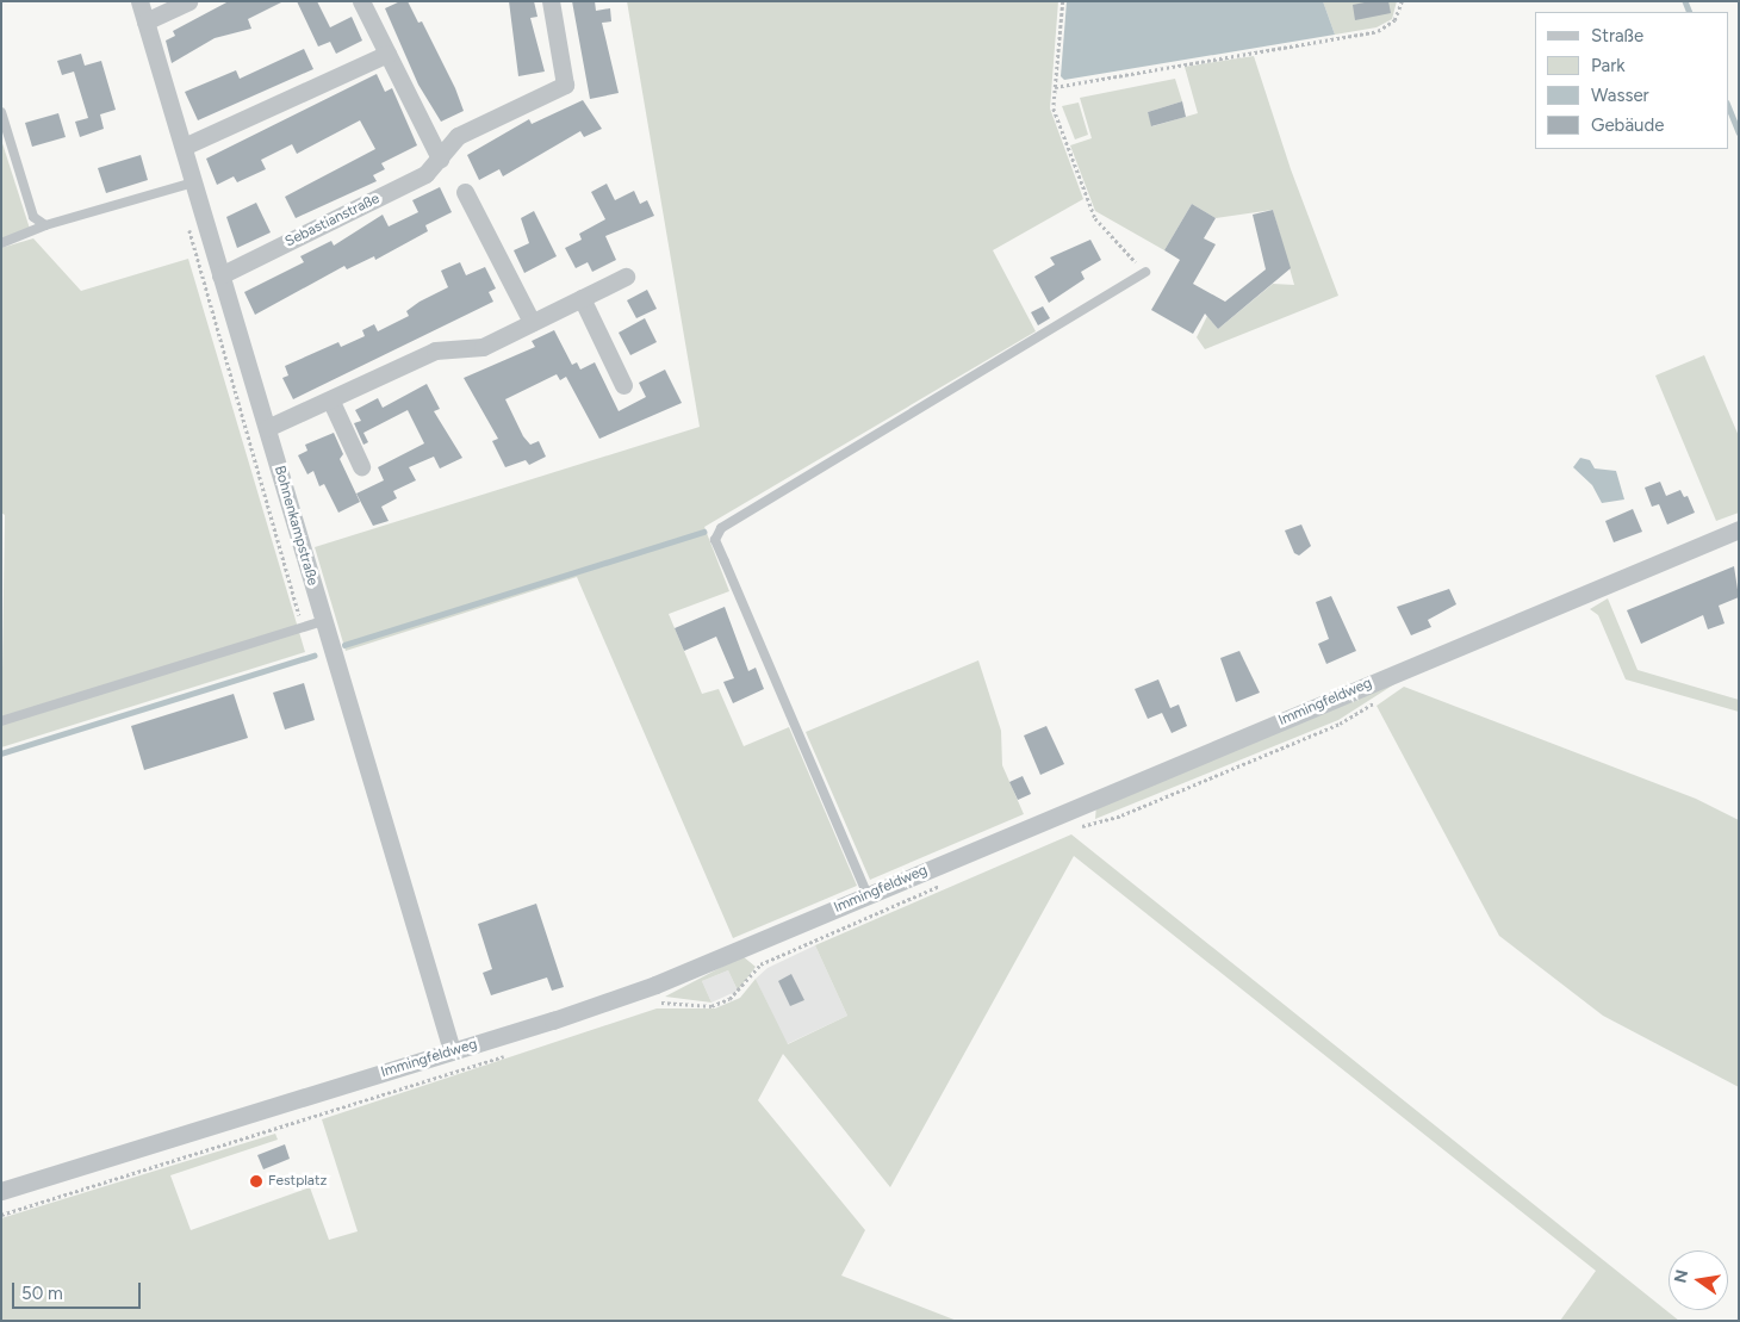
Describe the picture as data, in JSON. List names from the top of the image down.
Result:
{
  "streets": {
    "street": ["Sebastianstraße", "Bohnenkampstraße", "Immingfeldweg"]
  },
  "crossings": [
    ["Sebastianstraße", "Bohnenkampstraße"],
    ["Bohnenkampstraße", "Immingfeldweg"]
  ],
  "places": ["Festplatz"],
  "legend": [
    "Straße",
    "Park",
    "Wasser",
    "Gebäude"
  ],
  "scale_bar": "50 m",
  "north": "left"
}
